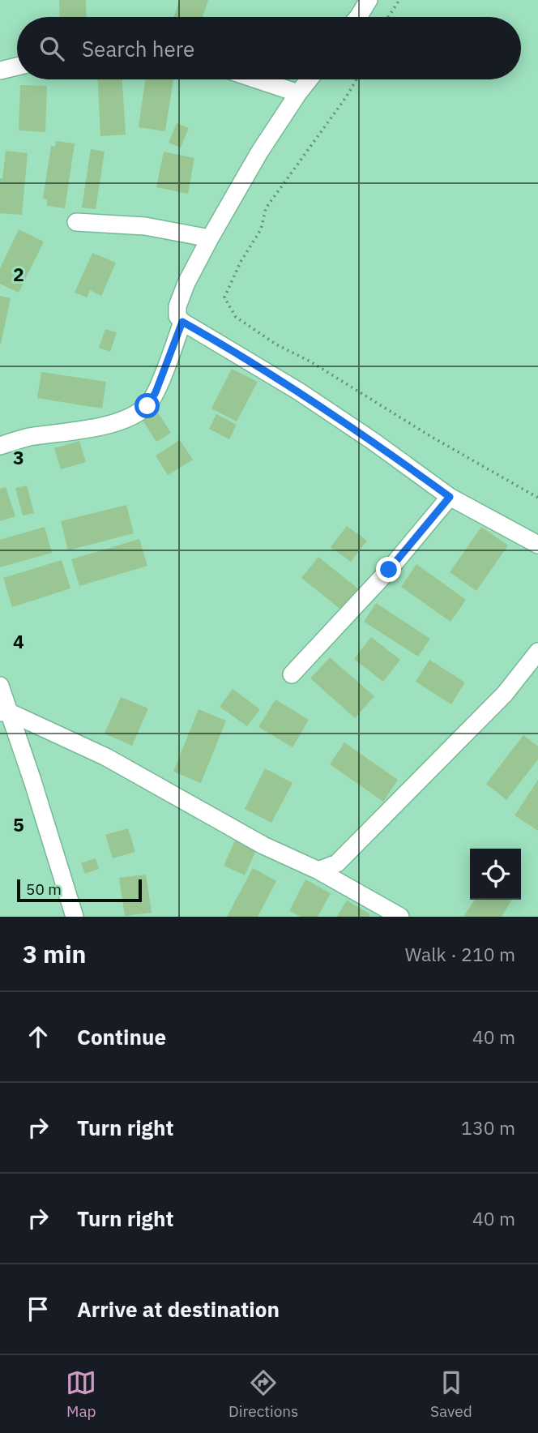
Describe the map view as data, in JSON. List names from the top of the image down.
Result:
{
  "scale_bar": "50 m",
  "page": {
    "search": "Search here",
    "scale": "50 m",
    "heading": ["3 min", "Walk · 210 m"],
    "list": [
      ["Continue", "40 m"],
      ["Turn right", "130 m"],
      ["Turn right", "40 m"],
      "Arrive at destination"
    ],
    "nav": ["Map", "Directions", "Saved"]
  },
  "grid": {
    "rows": [
      "2",
      "3",
      "4",
      "5"
    ]
  }
}
